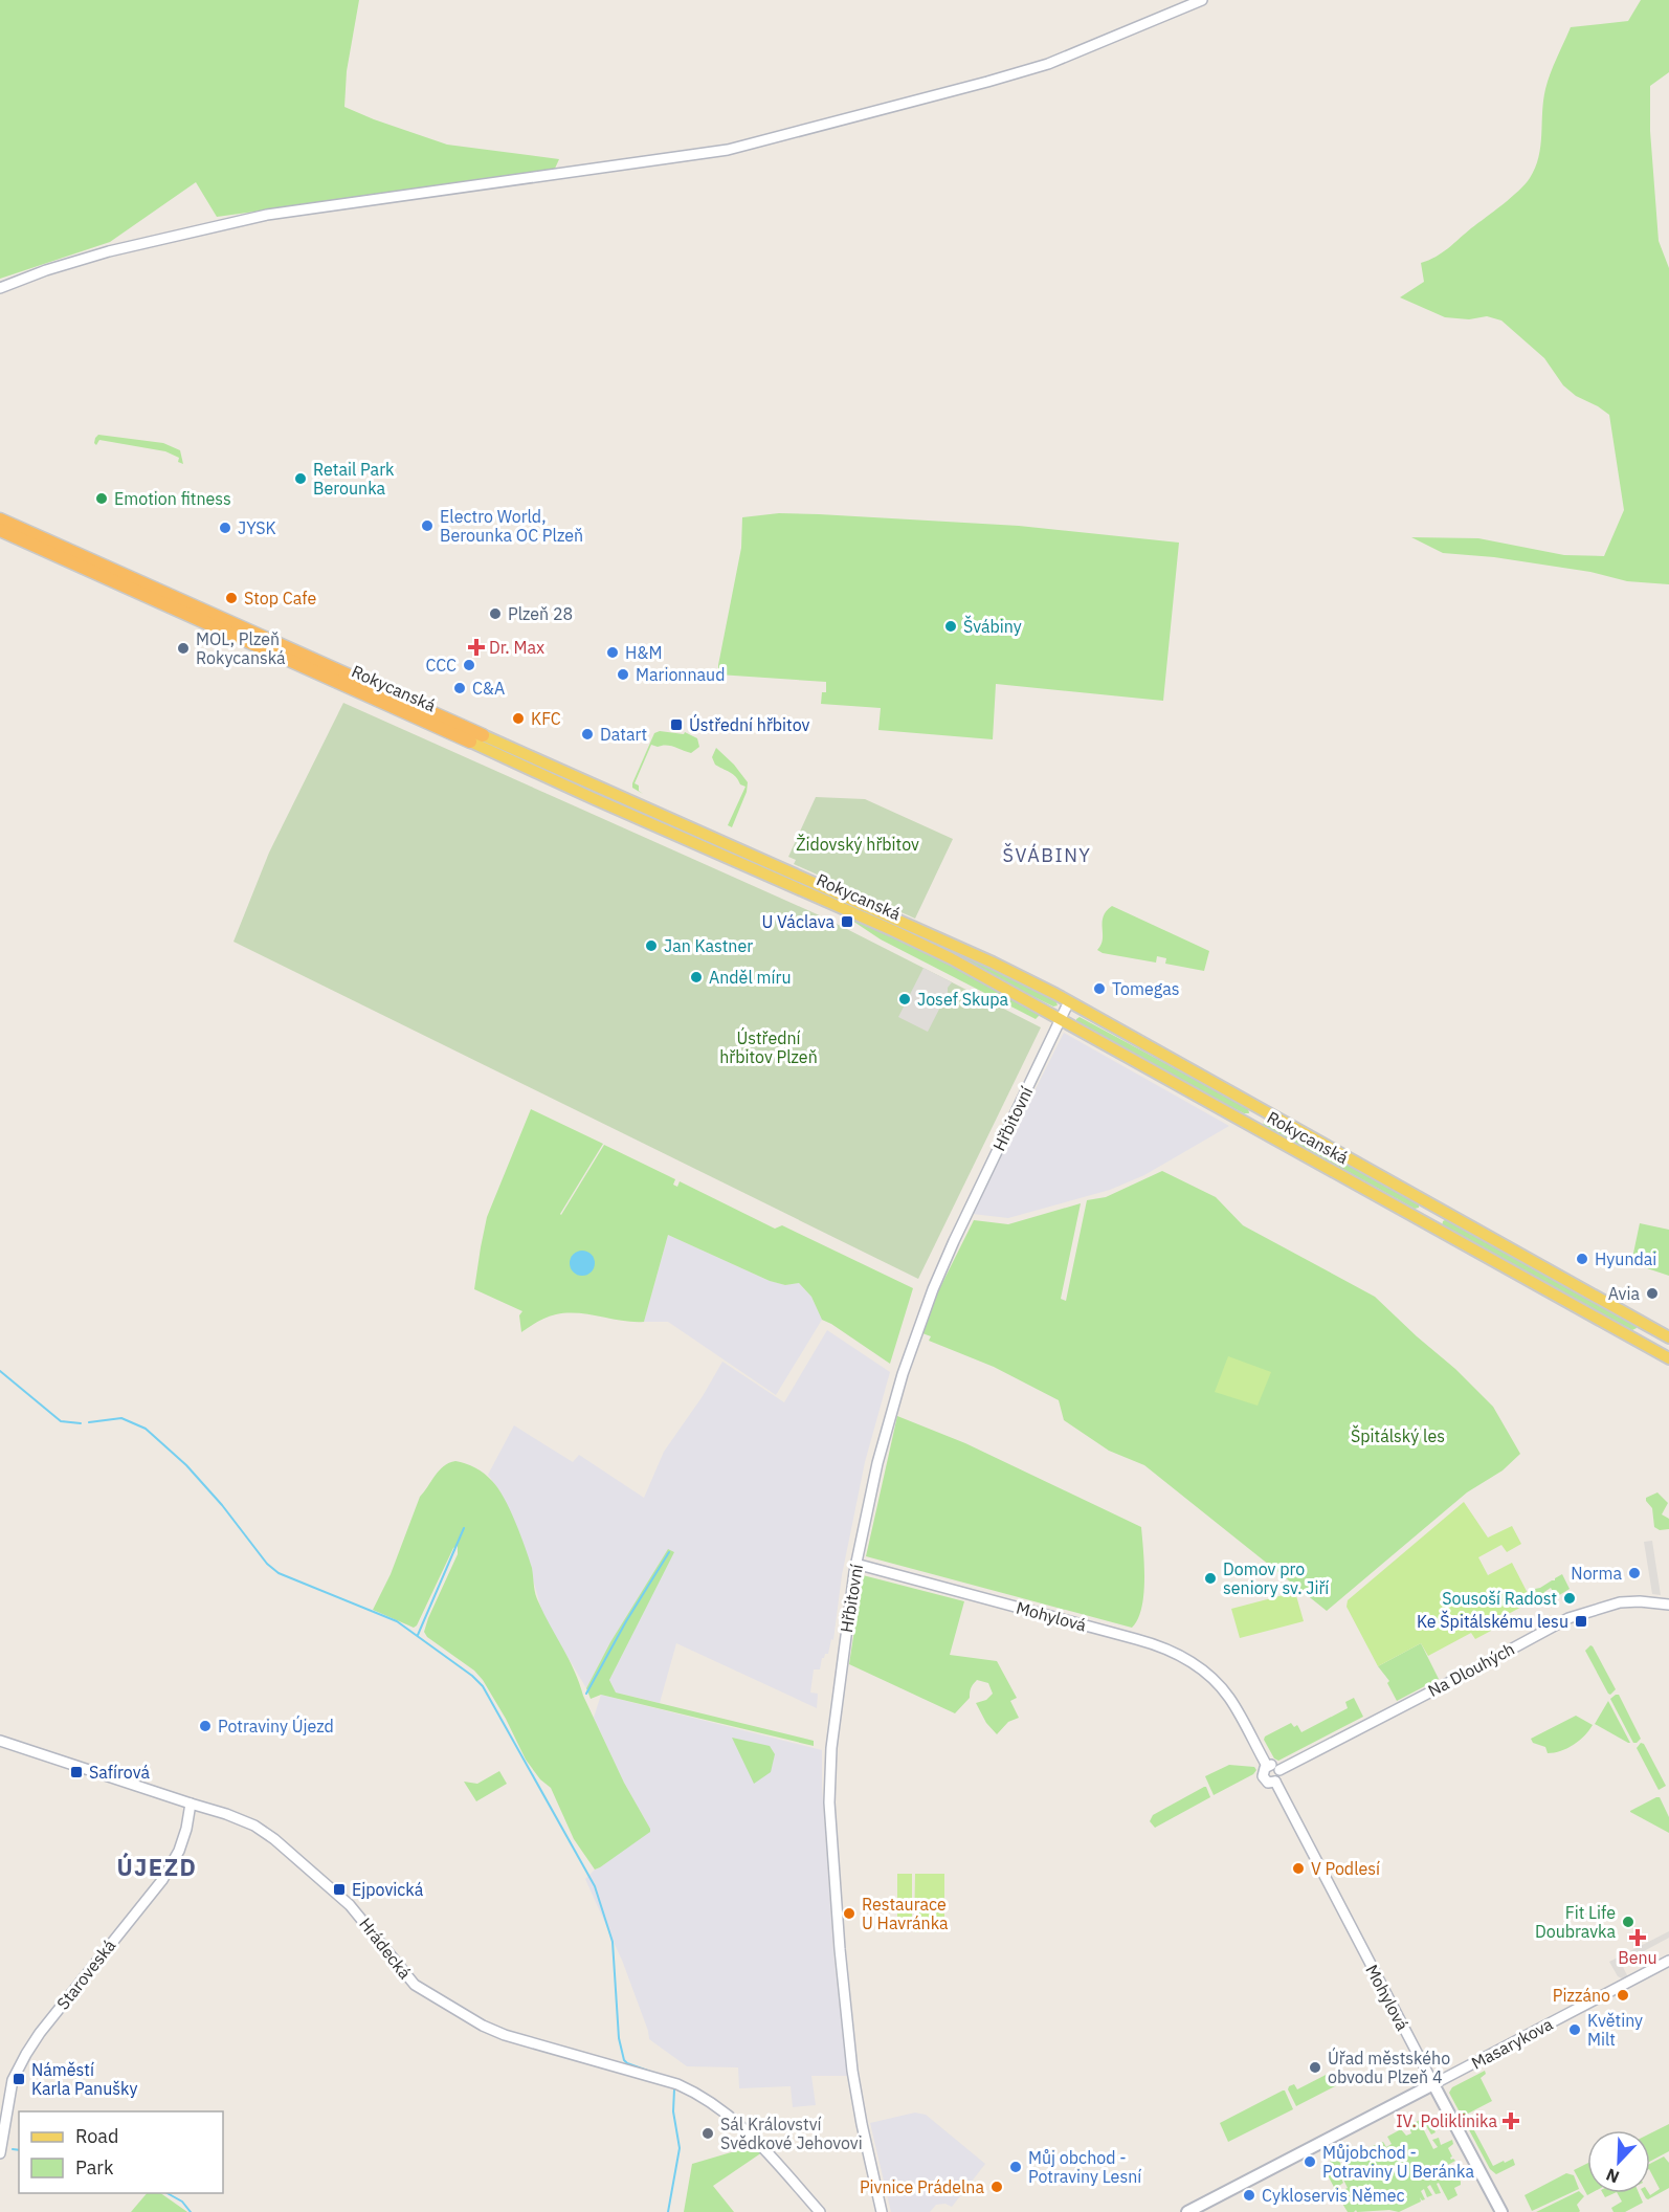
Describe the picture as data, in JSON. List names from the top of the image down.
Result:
{
  "streets": {
    "highway": ["Rokycanská"],
    "main road": ["Mohylová", "Masarykova"],
    "street": [
      "Hřbitovní",
      "Na Dlouhých",
      "Hrádecká",
      "Staroveská"
    ]
  },
  "crossings": [
    ["Rokycanská", "Hřbitovní"],
    ["Hřbitovní", "Mohylová"],
    ["Mohylová", "Na Dlouhých"],
    ["Mohylová", "Masarykova"],
    ["Hrádecká", "Staroveská"]
  ],
  "districts": ["ŠVÁBINY", "ÚJEZD"],
  "parks": ["Židovský hřbitov", "Ústřední hřbitov Plzeň", "Špitálský les"],
  "places": {
    "other": [
      "Retail Park Berounka",
      "Emotion fitness",
      "Electro World, Berounka OC Plzeň",
      "JYSK",
      "Stop Cafe",
      "Plzeň 28",
      "Švábiny",
      "MOL, Plzeň Rokycanská",
      "H&M",
      "CCC",
      "Marionnaud",
      "C&A",
      "KFC",
      "Datart",
      "Jan Kastner",
      "Anděl míru",
      "Tomegas",
      "Josef Skupa",
      "Hyundai",
      "Avia",
      "Norma",
      "Domov pro seniory sv. Jiří",
      "Sousoší Radost",
      "Potraviny Újezd",
      "V Podlesí",
      "Restaurace U Havránka",
      "Fit Life Doubravka",
      "Pizzáno",
      "Květiny Milt",
      "Úřad městského obvodu Plzeň 4",
      "Sál Království Svědkové Jehovovi",
      "Můjobchod - Potraviny U Beránka",
      "Můj obchod - Potraviny Lesní",
      "Pivnice Prádelna",
      "Cykloservis Němec"
    ],
    "health": ["Dr. Max", "Benu", "IV. Poliklinika"],
    "transit": [
      "Ústřední hřbitov",
      "U Václava",
      "Ke Špitálskému lesu",
      "Safírová",
      "Ejpovická",
      "Náměstí Karla Panušky"
    ]
  },
  "legend": ["Road", "Park"],
  "north": "bottom left"
}
